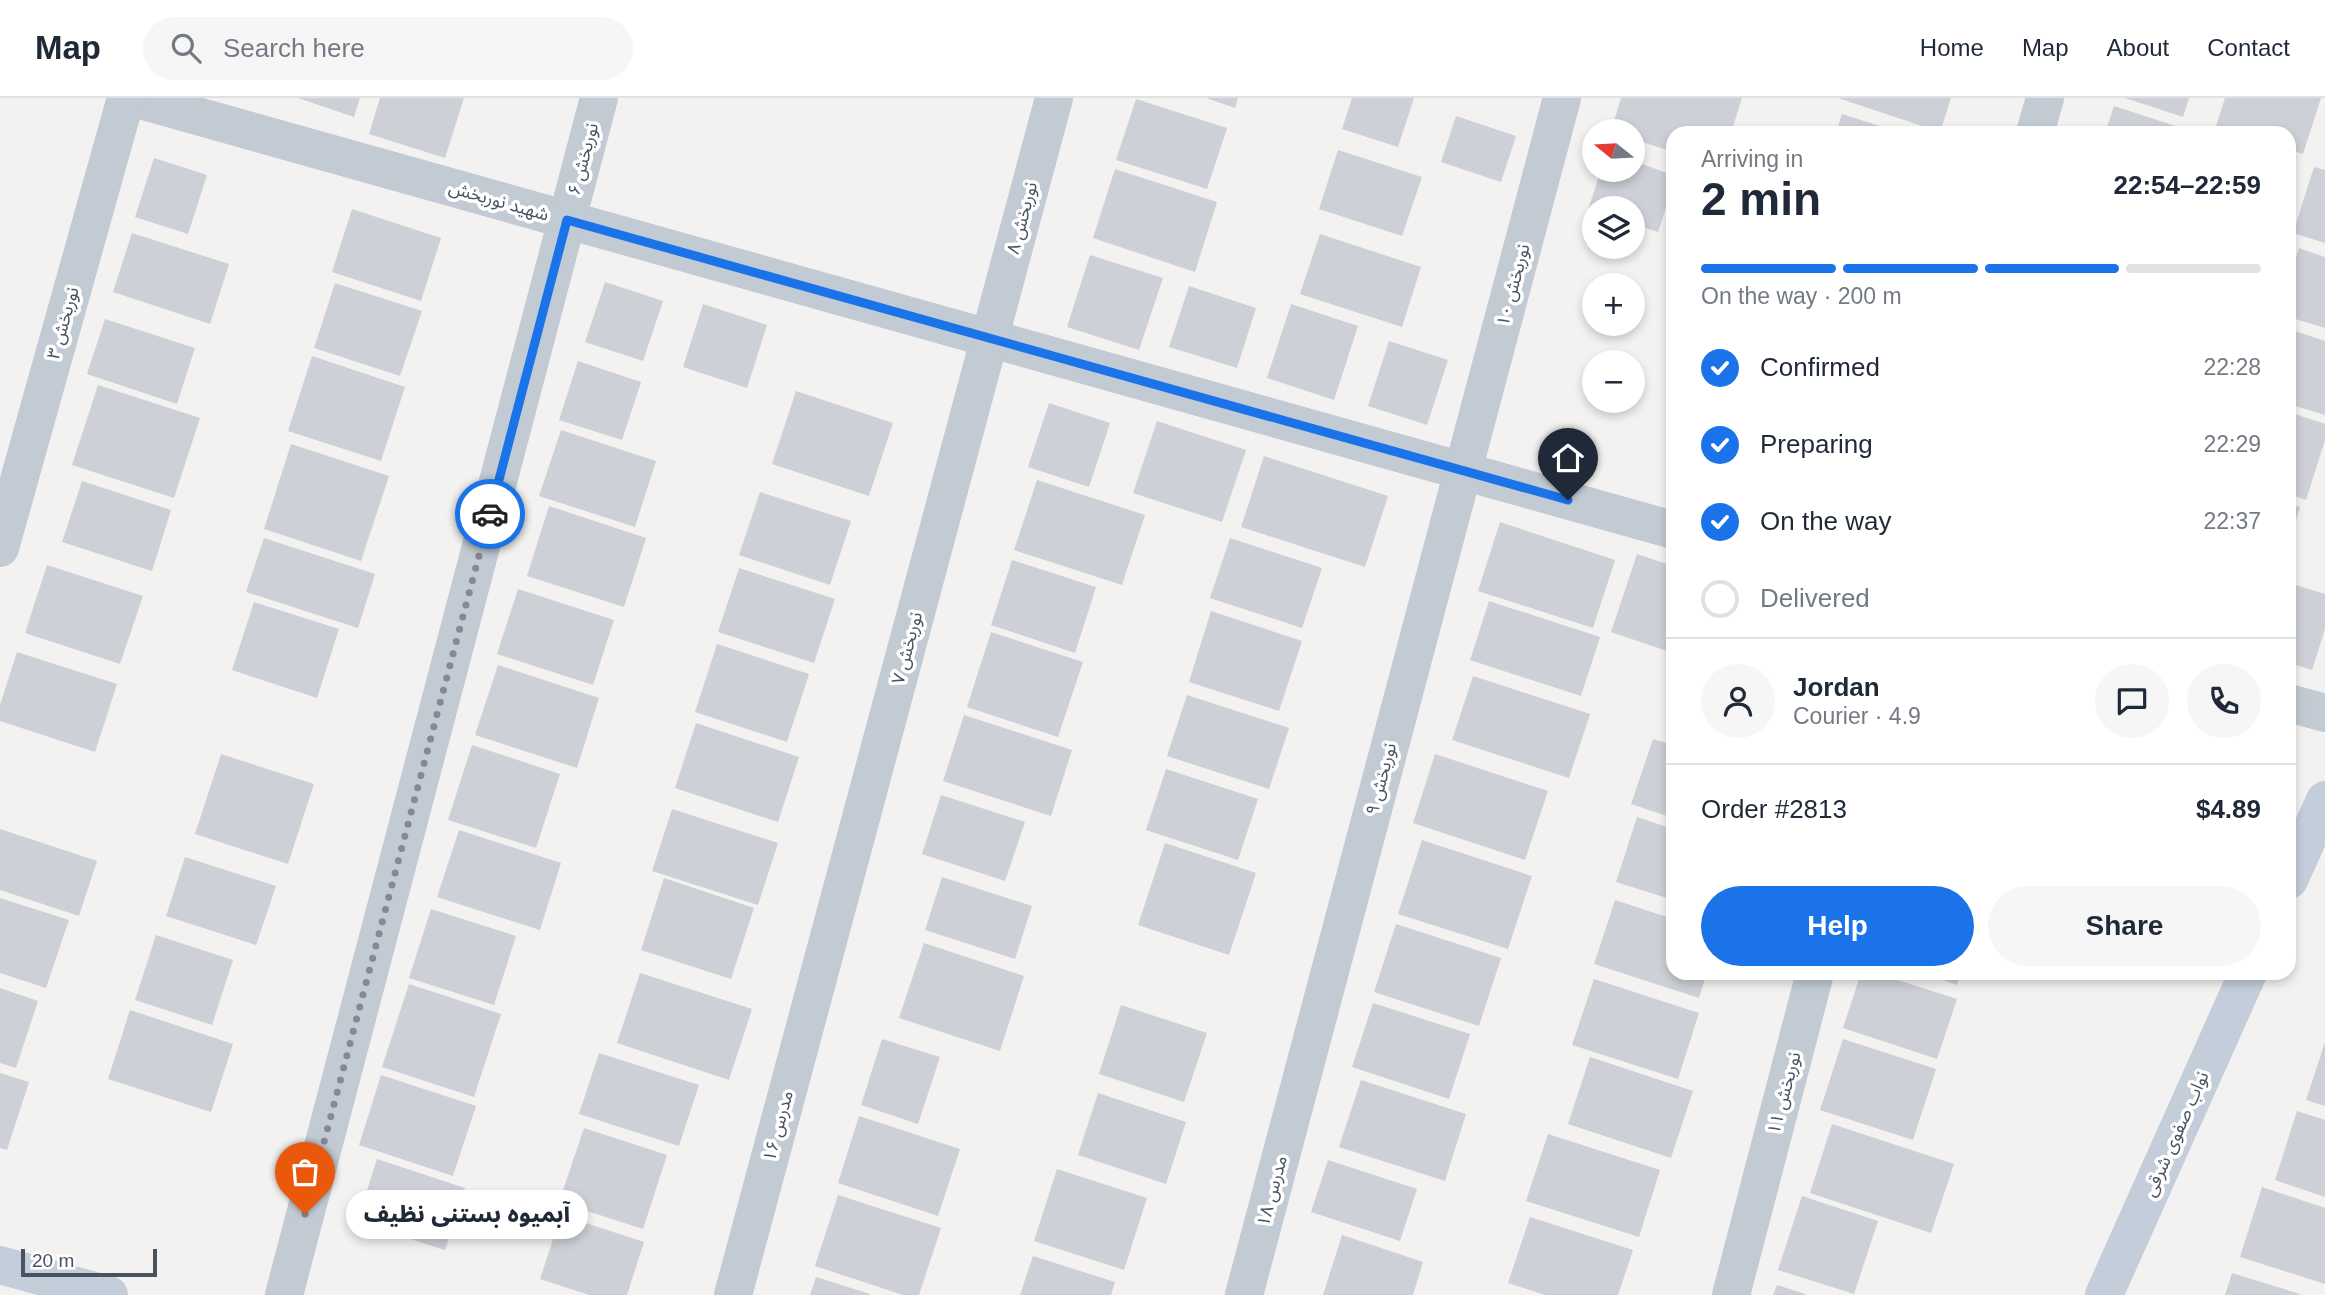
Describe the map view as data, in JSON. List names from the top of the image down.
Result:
{
  "streets": {
    "street": [
      "نوربخش ۶",
      "شهید نوربخش",
      "نوربخش ۸",
      "نوربخش ۱۰",
      "نوربخش ۳",
      "نوربخش ۷",
      "نوربخش ۹",
      "نوربخش ۱۱",
      "مدرس ۱۶",
      "نواب صفوی شرقی",
      "مدرس ۱۸"
    ]
  },
  "crossings": [
    ["نوربخش ۶", "شهید نوربخش"],
    ["شهید نوربخش", "نوربخش ۸"],
    ["شهید نوربخش", "نوربخش ۱۰"],
    ["شهید نوربخش", "نوربخش ۷"],
    ["شهید نوربخش", "نوربخش ۹"],
    ["نوربخش ۸", "نوربخش ۷"],
    ["نوربخش ۱۰", "نوربخش ۹"],
    ["نوربخش ۷", "مدرس ۱۶"],
    ["نوربخش ۹", "مدرس ۱۸"]
  ],
  "places": ["آبمیوه بستنی نظیف"],
  "scale_bar": "20 m",
  "north": "left",
  "page": {
    "header": "Map",
    "search": "Search here",
    "nav": [
      "Home",
      "Map",
      "About",
      "Contact"
    ],
    "map_buttons": ["+", "−"],
    "heading": ["2 min", "Arriving in", "22:54–22:59"],
    "panel": [
      "Jordan",
      "Courier · 4.9",
      "Order #2813",
      "$4.89"
    ],
    "bar": "On the way · 200 m",
    "list": [
      ["Confirmed", "22:28"],
      ["Preparing", "22:29"],
      ["On the way", "22:37"],
      "Delivered"
    ],
    "buttons": ["Help", "Share"],
    "bubble": "آبمیوه بستنی نظیف",
    "scale": "20 m"
  }
}
